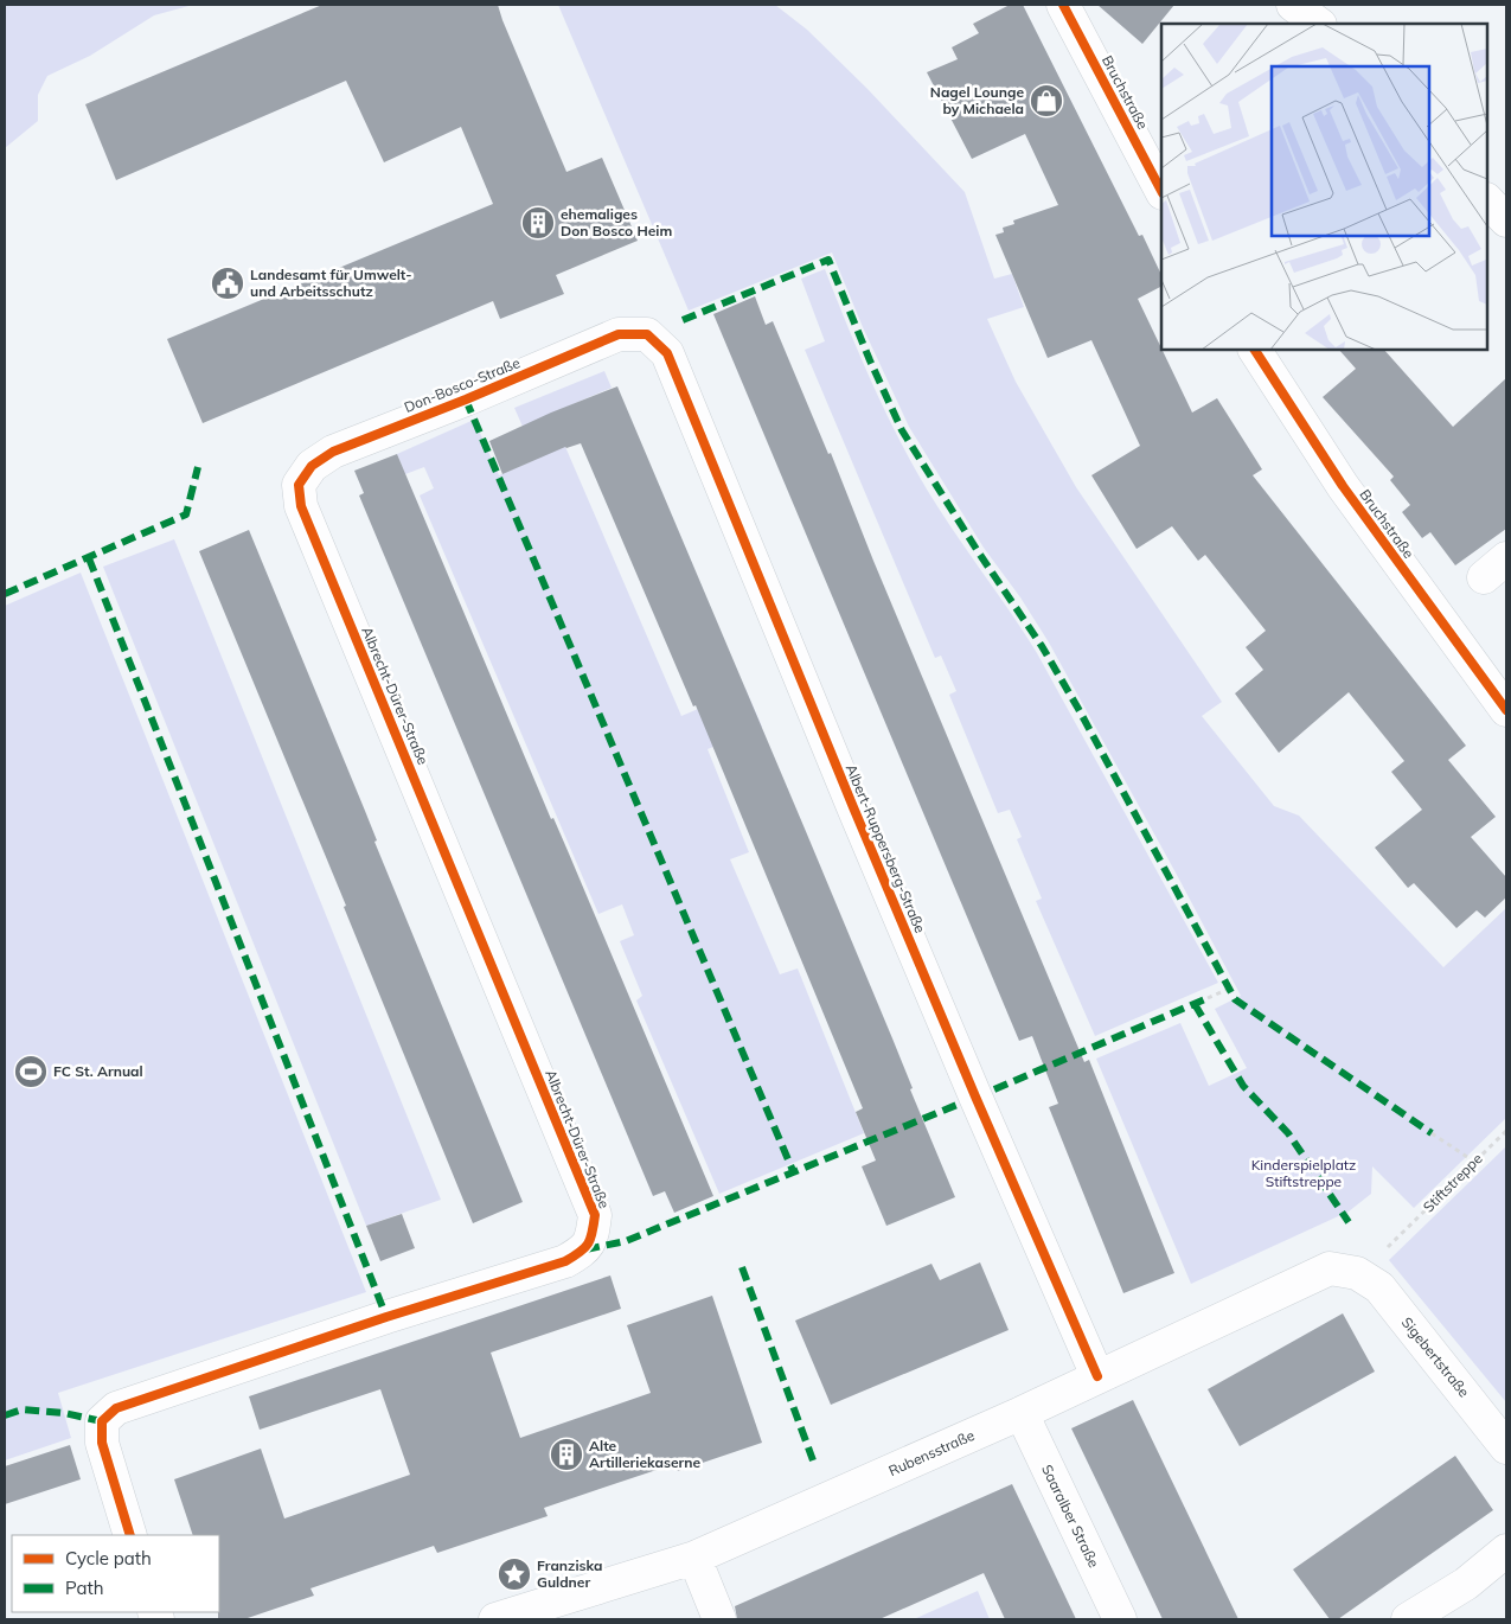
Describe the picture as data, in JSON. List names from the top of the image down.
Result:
{
  "streets": {
    "street": [
      "Bruchstraße",
      "Don-Bosco-Straße",
      "Albrecht-Dürer-Straße",
      "Albert-Ruppersberg-Straße",
      "Sigebertstraße",
      "Rubensstraße",
      "Saaralber Straße"
    ],
    "path": ["Stiftstreppe"]
  },
  "crossings": [
    ["Don-Bosco-Straße", "Albrecht-Dürer-Straße"],
    ["Don-Bosco-Straße", "Albert-Ruppersberg-Straße"],
    ["Albert-Ruppersberg-Straße", "Rubensstraße"],
    ["Sigebertstraße", "Rubensstraße"],
    ["Rubensstraße", "Saaralber Straße"]
  ],
  "parks": ["Kinderspielplatz Stiftstreppe"],
  "places": {
    "shop": ["Nagel Lounge by Michaela"],
    "building": ["ehemaliges Don Bosco Heim", "Alte Artilleriekaserne"],
    "public building": ["Landesamt für Umwelt- und Arbeitsschutz"],
    "sports": ["FC St. Arnual"],
    "place": ["Franziska Guldner"]
  },
  "legend": ["Cycle path", "Path"]
}
